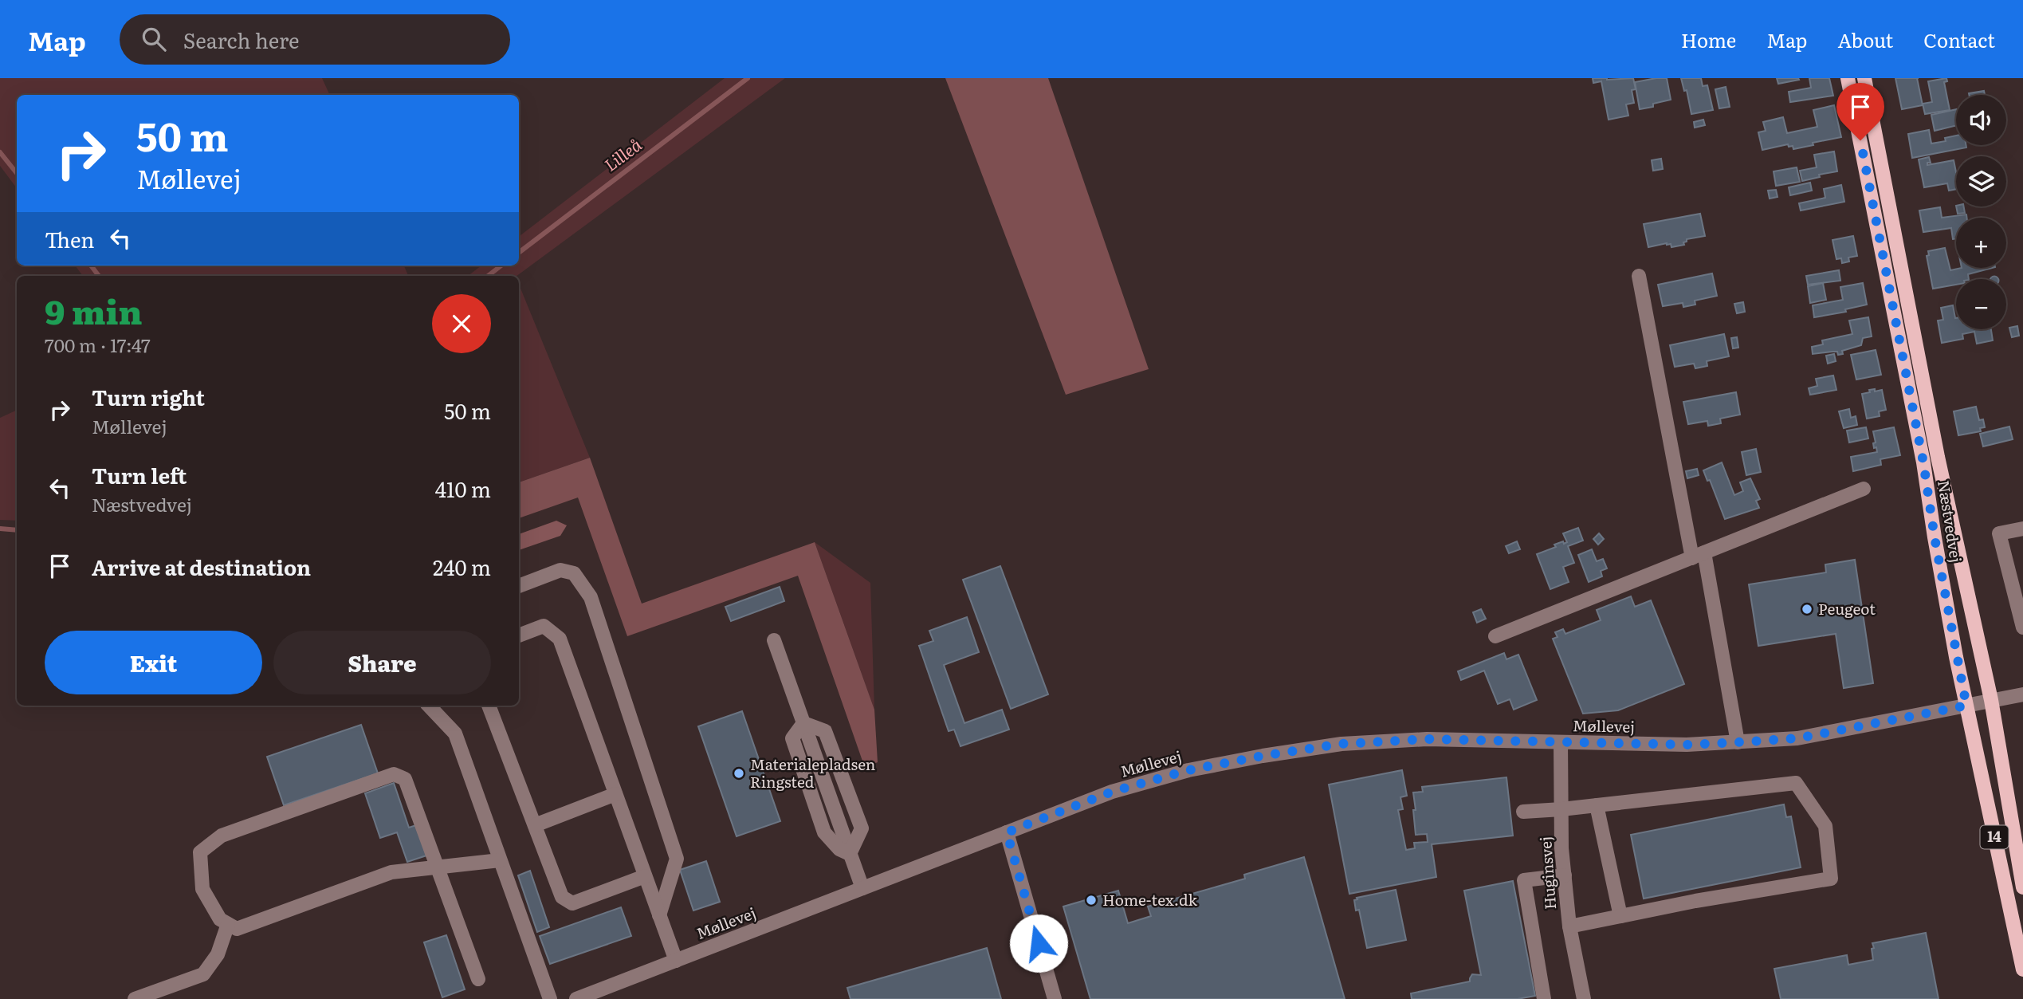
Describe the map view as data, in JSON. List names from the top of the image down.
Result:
{
  "streets": {
    "main road": ["Næstvedvej", "14"],
    "street": ["Møllevej", "Huginsvej"]
  },
  "crossings": [
    ["Næstvedvej", "Møllevej"],
    ["Møllevej", "Huginsvej"]
  ],
  "water": ["Lilleå"],
  "places": ["Peugeot", "Materialepladsen Ringsted", "Home-tex.dk"],
  "page": {
    "header": "Map",
    "search": "Search here",
    "nav": [
      "Home",
      "Map",
      "About",
      "Contact"
    ],
    "map_buttons": ["+", "−"],
    "turn": ["50 m", "Møllevej"],
    "then": "Then",
    "heading": ["9 min", "700 m · 17:47"],
    "list": [
      {
        "name": "Turn right",
        "note": "Møllevej",
        "value": "50 m"
      },
      {
        "name": "Turn left",
        "note": "Næstvedvej",
        "value": "410 m"
      },
      {
        "name": "Arrive at destination",
        "value": "240 m"
      }
    ],
    "buttons": ["Exit", "Share"]
  }
}
